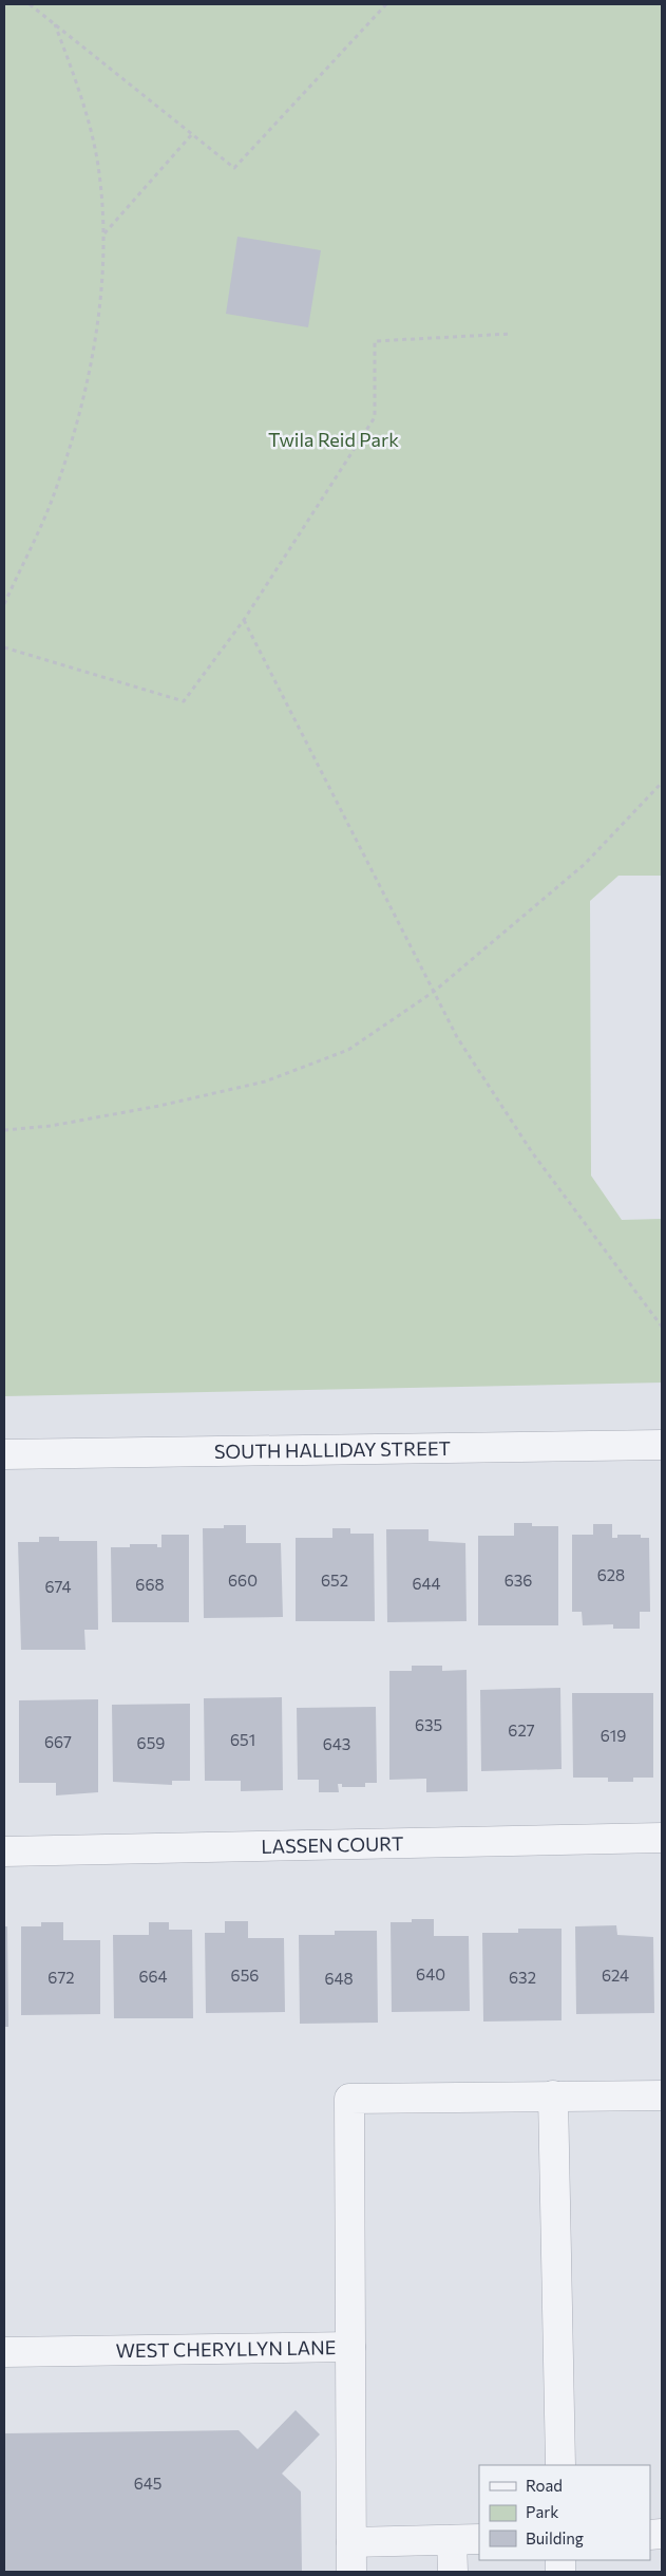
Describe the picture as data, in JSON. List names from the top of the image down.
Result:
{
  "streets": {
    "street": ["SOUTH HALLIDAY STREET", "LASSEN COURT", "WEST CHERYLLYN LANE"]
  },
  "parks": ["Twila Reid Park"],
  "house_numbers": [
    "628",
    "660",
    "652",
    "636",
    "644",
    "668",
    "674",
    "635",
    "627",
    "619",
    "651",
    "667",
    "659",
    "643",
    "640",
    "656",
    "624",
    "664",
    "672",
    "632",
    "648",
    "645"
  ],
  "legend": ["Road", "Park", "Building"]
}
